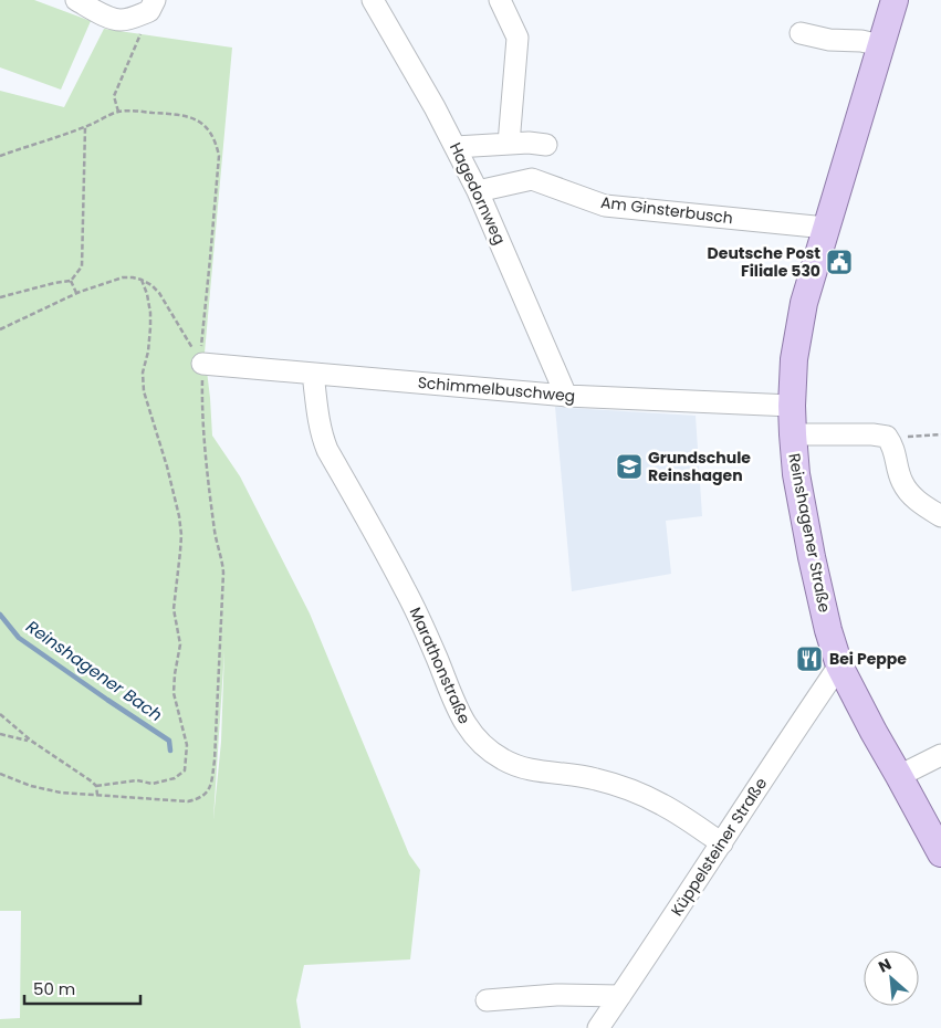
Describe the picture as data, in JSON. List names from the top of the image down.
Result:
{
  "streets": {
    "main road": ["Reinshagener Straße"],
    "street": [
      "Hagedornweg",
      "Am Ginsterbusch",
      "Schimmelbuschweg",
      "Marathonstraße",
      "Küppelsteiner Straße"
    ]
  },
  "crossings": [
    ["Hagedornweg", "Am Ginsterbusch"],
    ["Hagedornweg", "Schimmelbuschweg"],
    ["Am Ginsterbusch", "Reinshagener Straße"],
    ["Schimmelbuschweg", "Reinshagener Straße"],
    ["Schimmelbuschweg", "Marathonstraße"],
    ["Reinshagener Straße", "Küppelsteiner Straße"],
    ["Marathonstraße", "Küppelsteiner Straße"]
  ],
  "water": ["Reinshagener Bach"],
  "places": {
    "public building": ["Deutsche Post Filiale 530"],
    "school or university": ["Grundschule Reinshagen"],
    "restaurant": ["Bei Peppe"]
  },
  "scale_bar": "50 m",
  "north": "top left"
}
